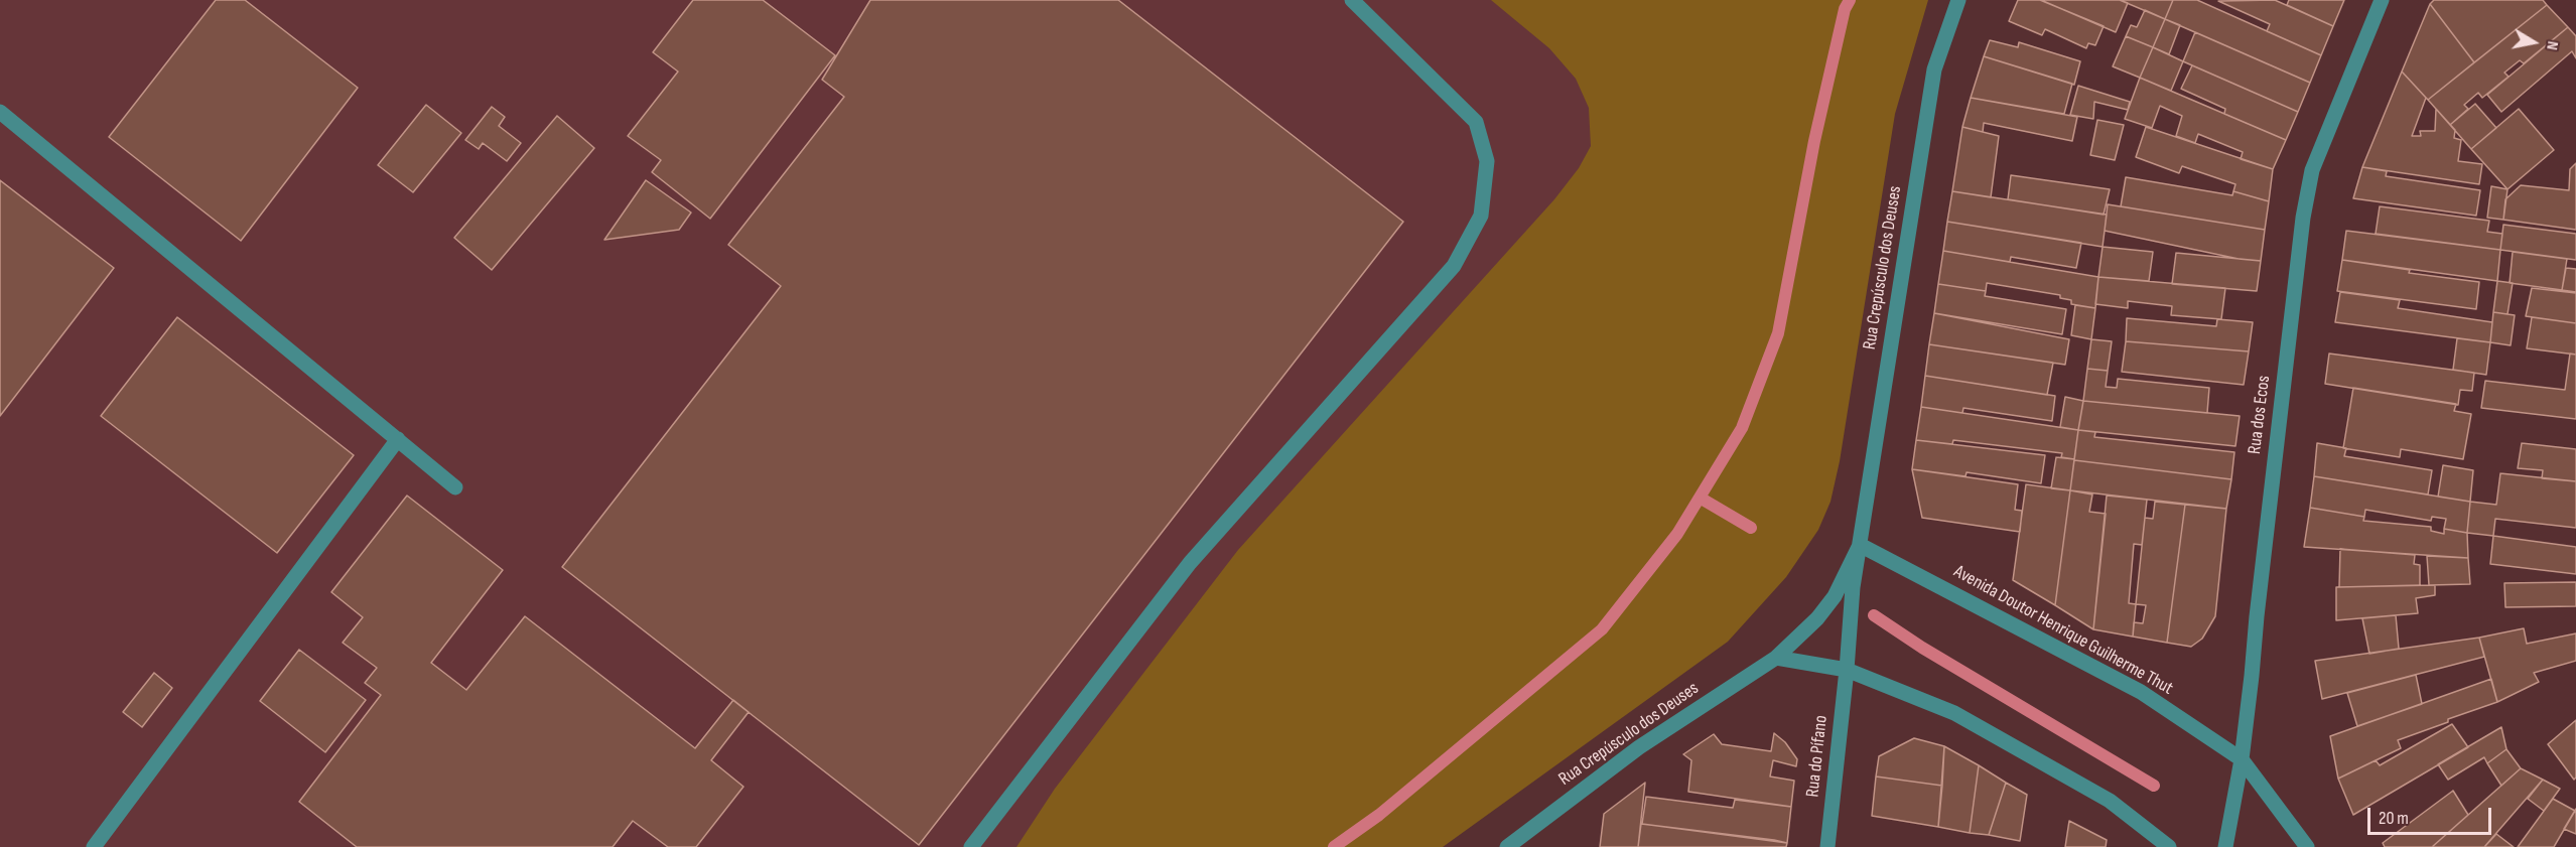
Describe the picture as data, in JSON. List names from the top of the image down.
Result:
{
  "streets": {
    "street": [
      "Rua Crepúsculo dos Deuses",
      "Rua dos Ecos",
      "Avenida Doutor Henrique Guilherme Thut",
      "Rua do Pífano"
    ]
  },
  "crossings": [
    ["Rua Crepúsculo dos Deuses", "Avenida Doutor Henrique Guilherme Thut"],
    ["Rua Crepúsculo dos Deuses", "Rua do Pífano"],
    ["Rua dos Ecos", "Avenida Doutor Henrique Guilherme Thut"]
  ],
  "scale_bar": "20 m",
  "north": "right"
}
